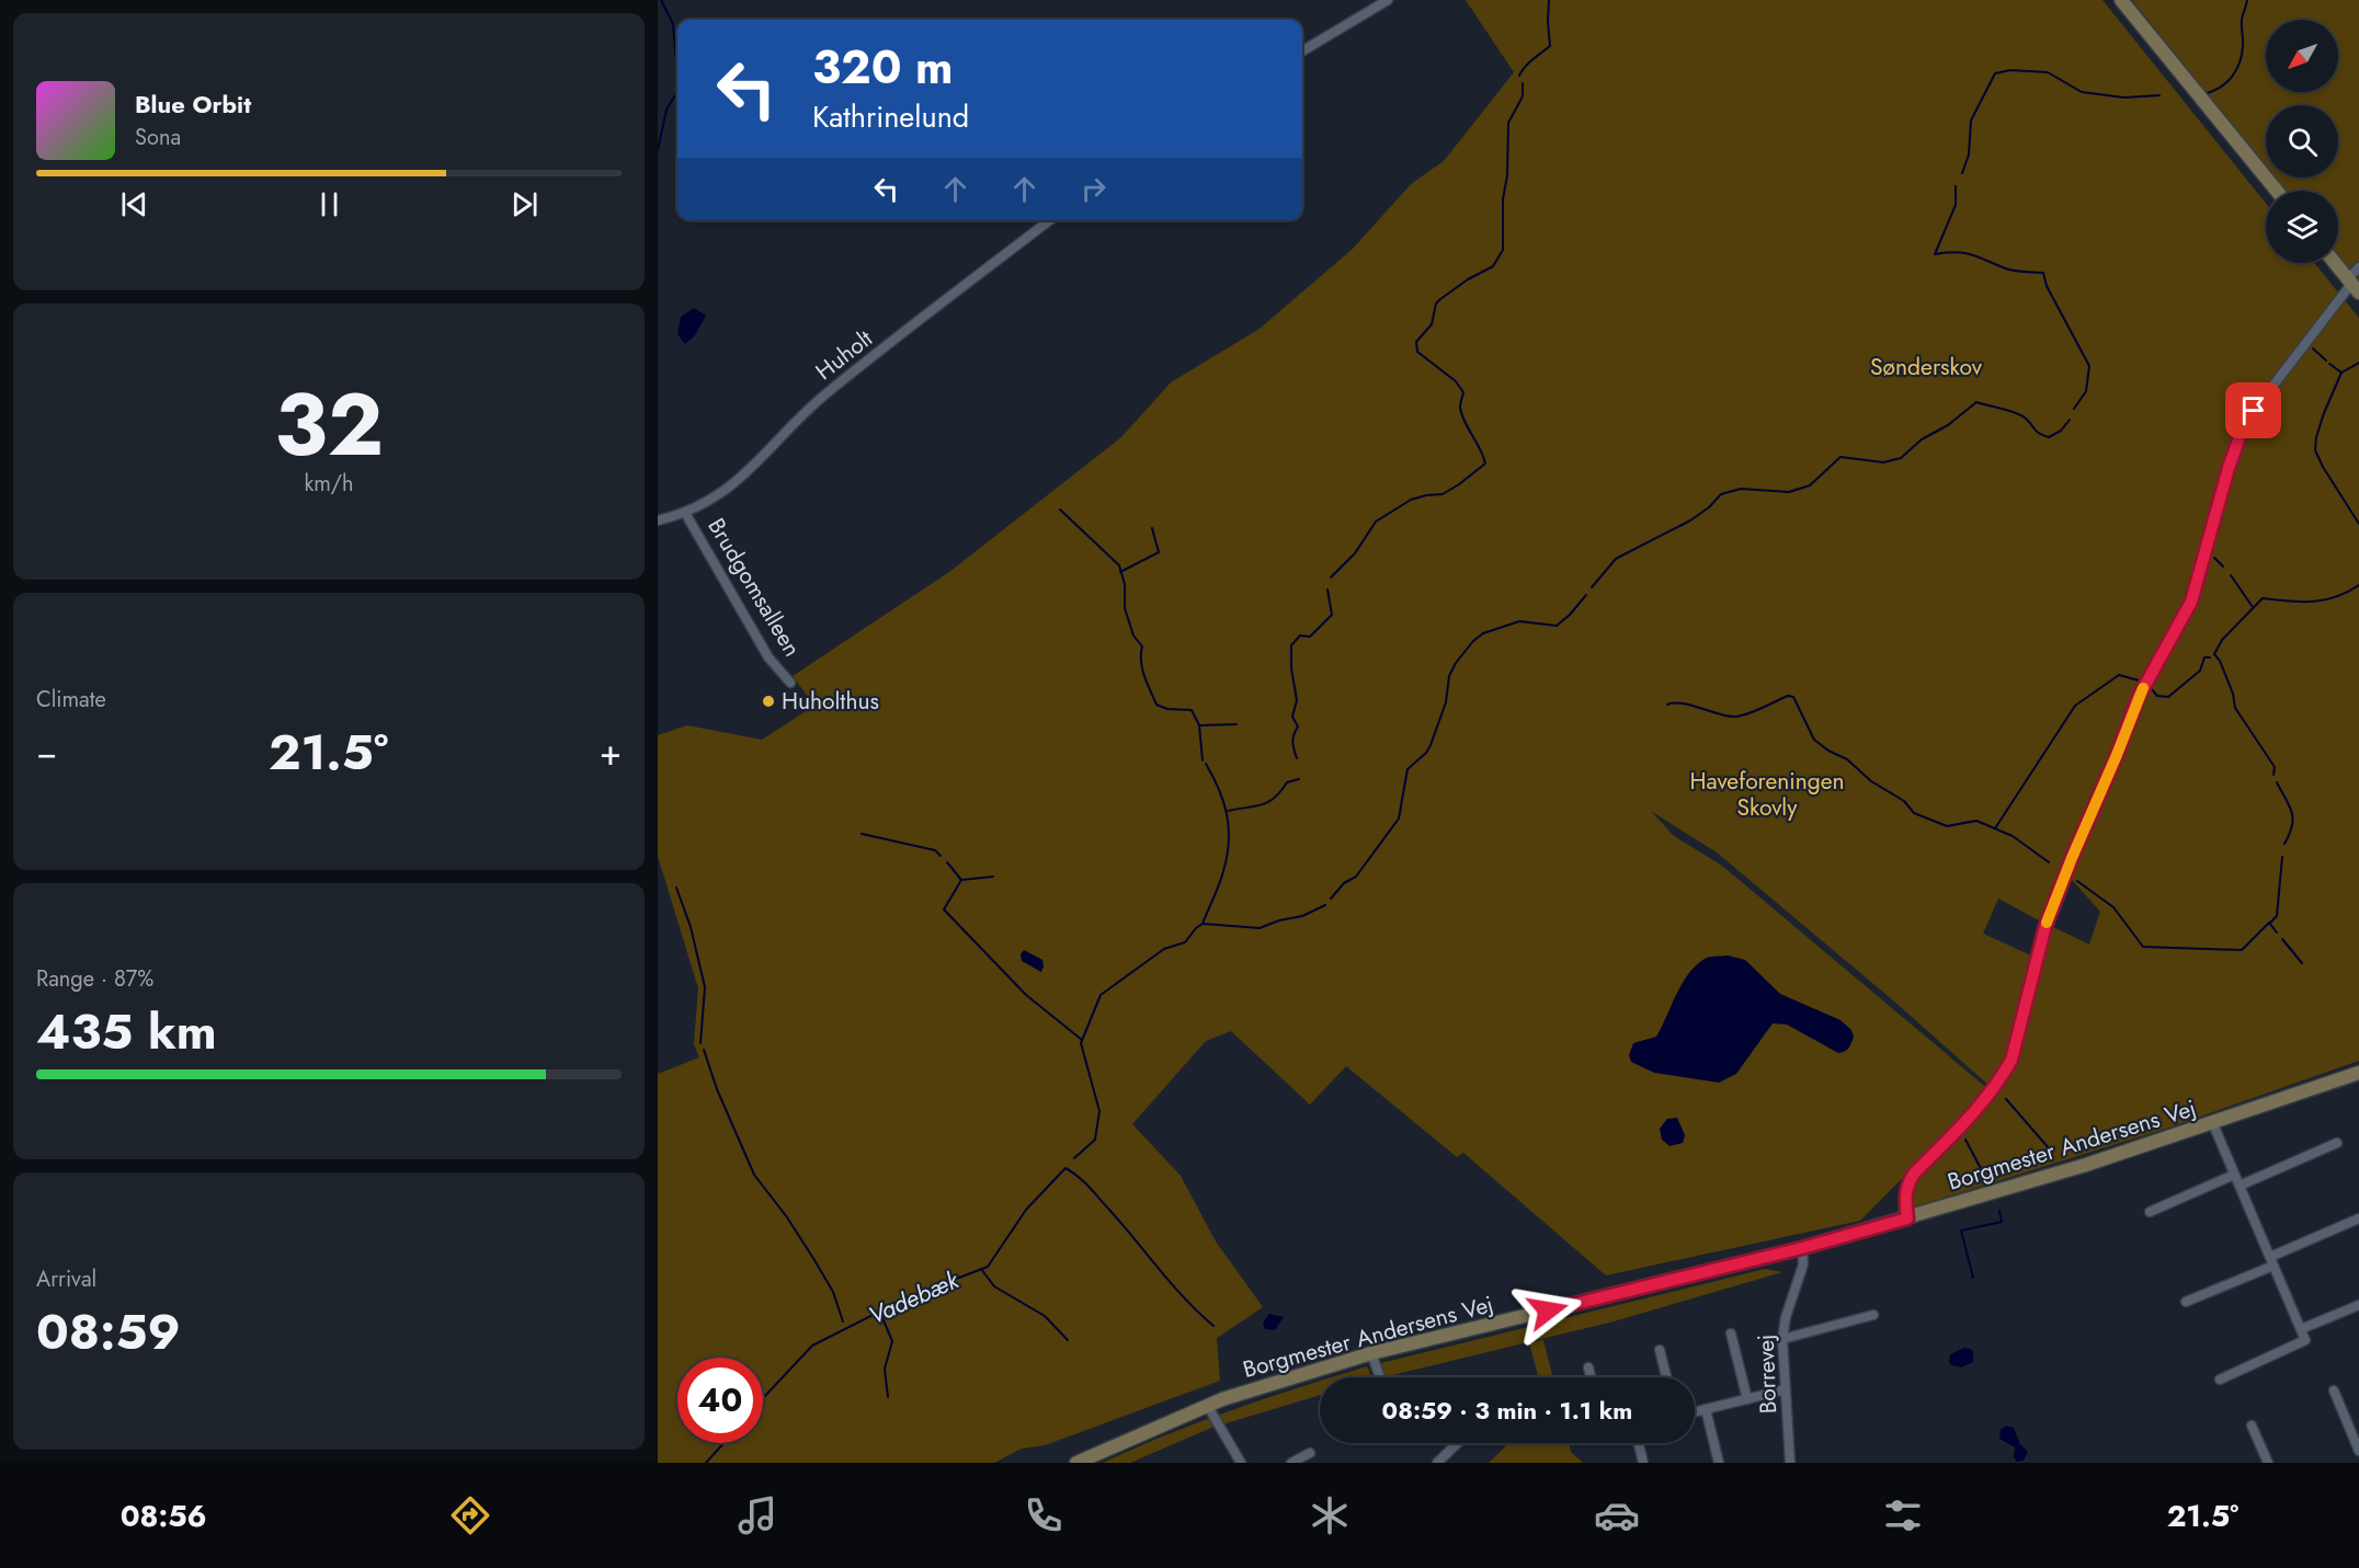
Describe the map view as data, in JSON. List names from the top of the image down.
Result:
{
  "streets": {
    "street": [
      "Huholt",
      "Brudgomsalleen",
      "Borgmester Andersens Vej",
      "Borrevej"
    ]
  },
  "crossings": [
    ["Huholt", "Brudgomsalleen"],
    ["Borgmester Andersens Vej", "Borrevej"]
  ],
  "water": ["Vadebæk"],
  "parks": ["Sønderskov", "Haveforeningen Skovly"],
  "places": ["Huholthus"],
  "north": "bottom left",
  "page": {
    "turn": ["320 m", "Kathrinelund"],
    "song": ["Blue Orbit", "Sona"],
    "tile": [
      ["32", "km/h"],
      "Climate",
      ["Range · 87%", "435 km"],
      ["Arrival", "08:59"]
    ],
    "heat": ["−", "21.5°", "+"],
    "limit": "40",
    "trip": "08:59 · 3 min · 1.1 km",
    "tabs": ["08:56", "21.5°"]
  }
}
